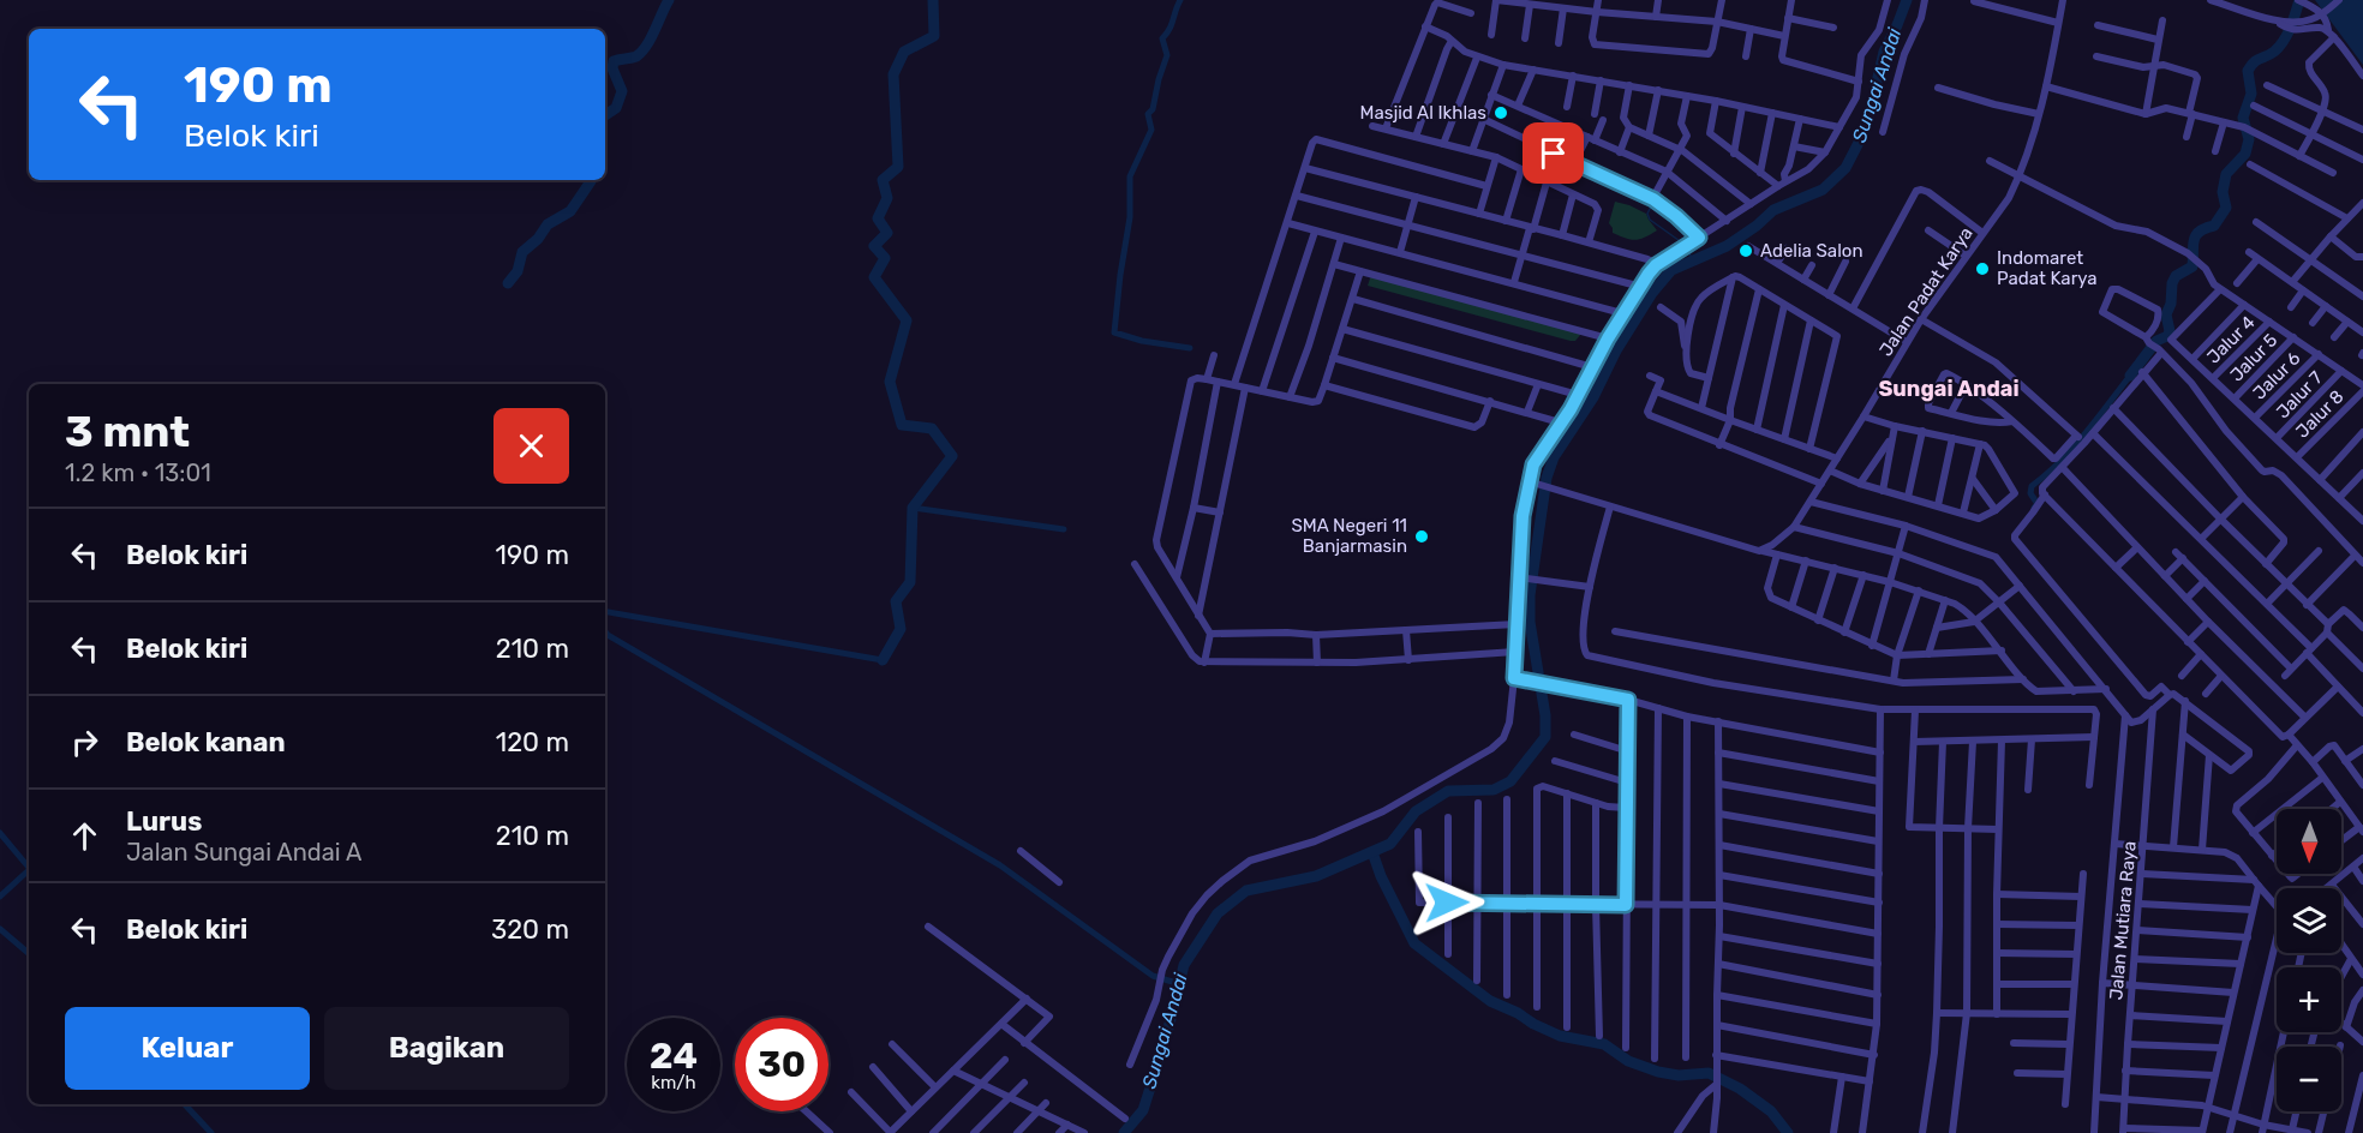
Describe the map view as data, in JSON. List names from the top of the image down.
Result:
{
  "streets": {
    "street": [
      "Jalan Padat Karya",
      "Jalur 4",
      "Jalur 5",
      "Jalur 6",
      "Jalur 7",
      "Jalur 8",
      "Jalan Mutiara Raya"
    ]
  },
  "districts": ["Sungai Andai"],
  "water": ["Sungai Andai"],
  "places": [
    "Masjid Al Ikhlas",
    "Adelia Salon",
    "Indomaret Padat Karya",
    "SMA Negeri 11 Banjarmasin"
  ],
  "north": "bottom",
  "page": {
    "turn": ["190 m", "Belok kiri"],
    "heading": ["3 mnt", "1.2 km · 13:01"],
    "list": [
      {
        "name": "Belok kiri",
        "value": "190 m"
      },
      {
        "name": "Belok kiri",
        "value": "210 m"
      },
      {
        "name": "Belok kanan",
        "value": "120 m"
      },
      {
        "name": "Lurus",
        "note": "Jalan Sungai Andai A",
        "value": "210 m"
      },
      {
        "name": "Belok kiri",
        "value": "320 m"
      }
    ],
    "map_buttons": ["+", "−"],
    "buttons": ["Keluar", "Bagikan"],
    "speed": "24 km/h",
    "limit": "30"
  }
}
